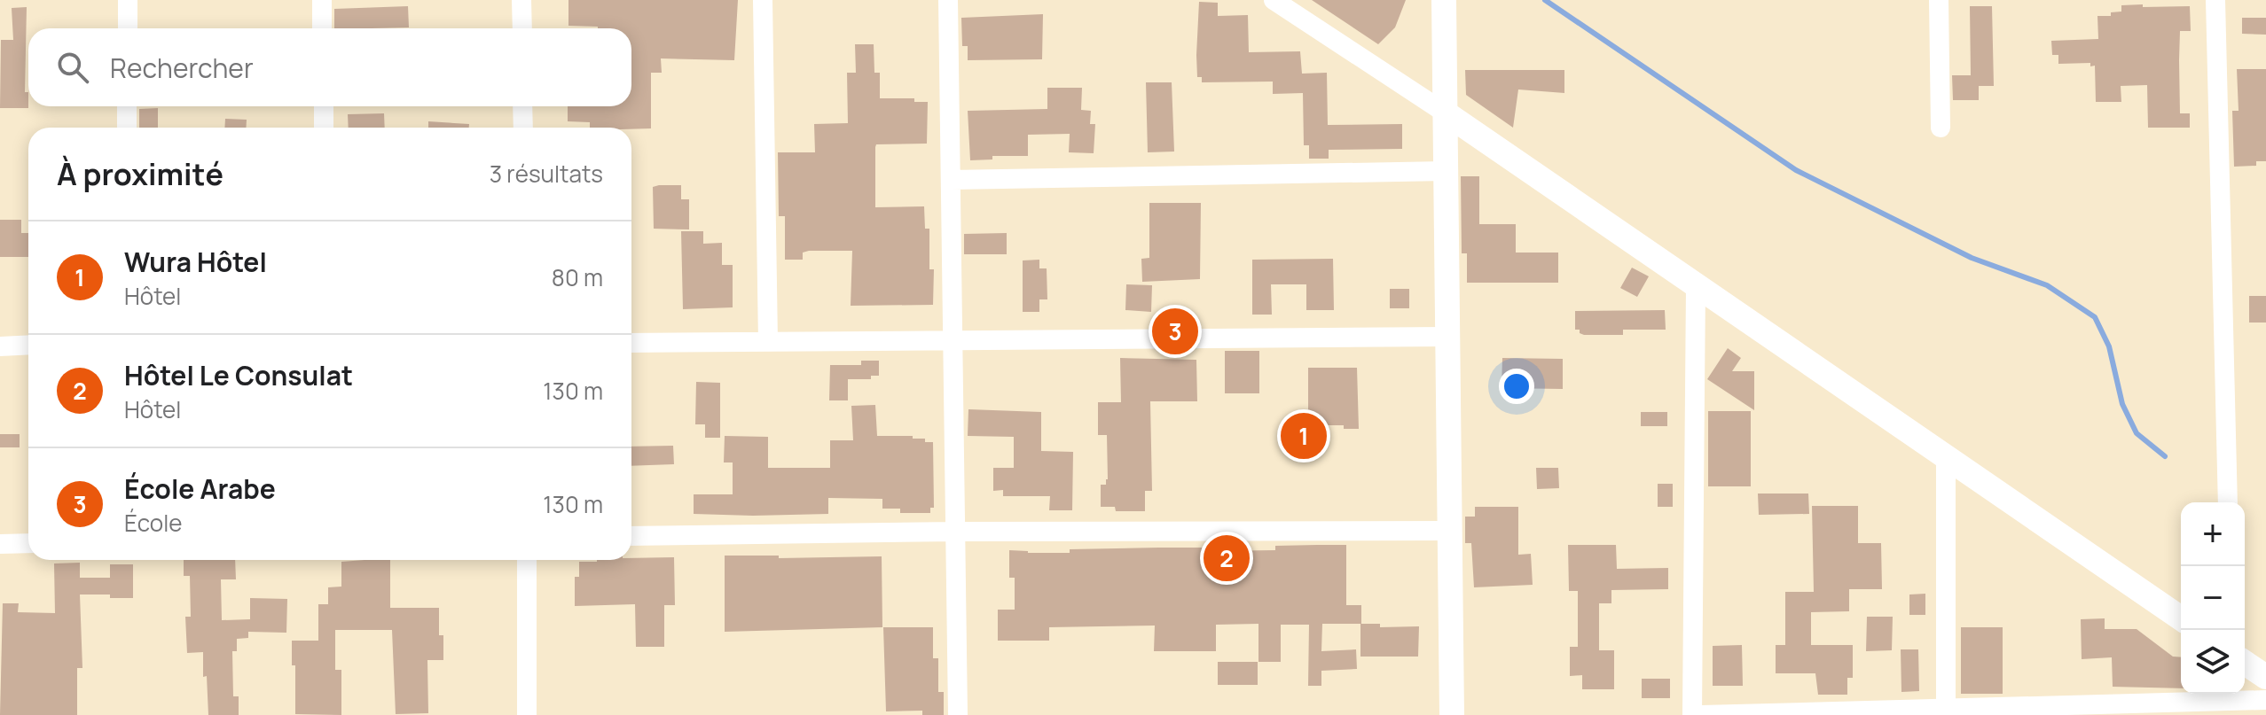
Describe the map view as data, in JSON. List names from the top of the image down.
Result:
{
  "page": {
    "search": "Rechercher",
    "heading": ["À proximité", "3 résultats"],
    "list": [
      {
        "mark": "1",
        "name": "Wura Hôtel",
        "note": "Hôtel",
        "value": "80 m"
      },
      {
        "mark": "2",
        "name": "Hôtel Le Consulat",
        "note": "Hôtel",
        "value": "130 m"
      },
      {
        "mark": "3",
        "name": "École Arabe",
        "note": "École",
        "value": "130 m"
      }
    ],
    "pins": ["3", "1", "2"],
    "map_buttons": ["+", "−"]
  }
}
